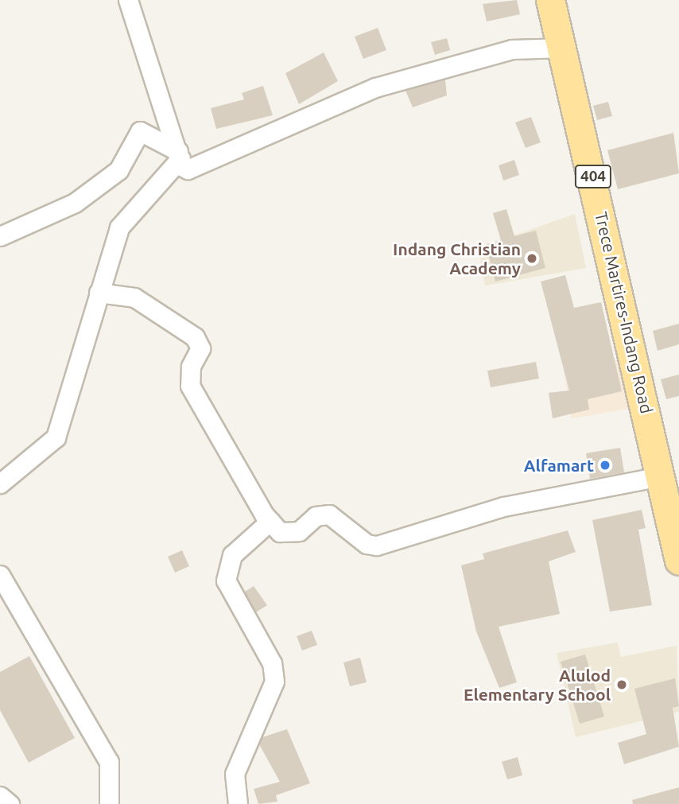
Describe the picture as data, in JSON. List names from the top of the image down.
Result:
{
  "streets": {
    "main road": ["404", "Trece Martires-Indang Road"]
  },
  "places": ["Indang Christian Academy", "Alfamart", "Alulod Elementary School"]
}
